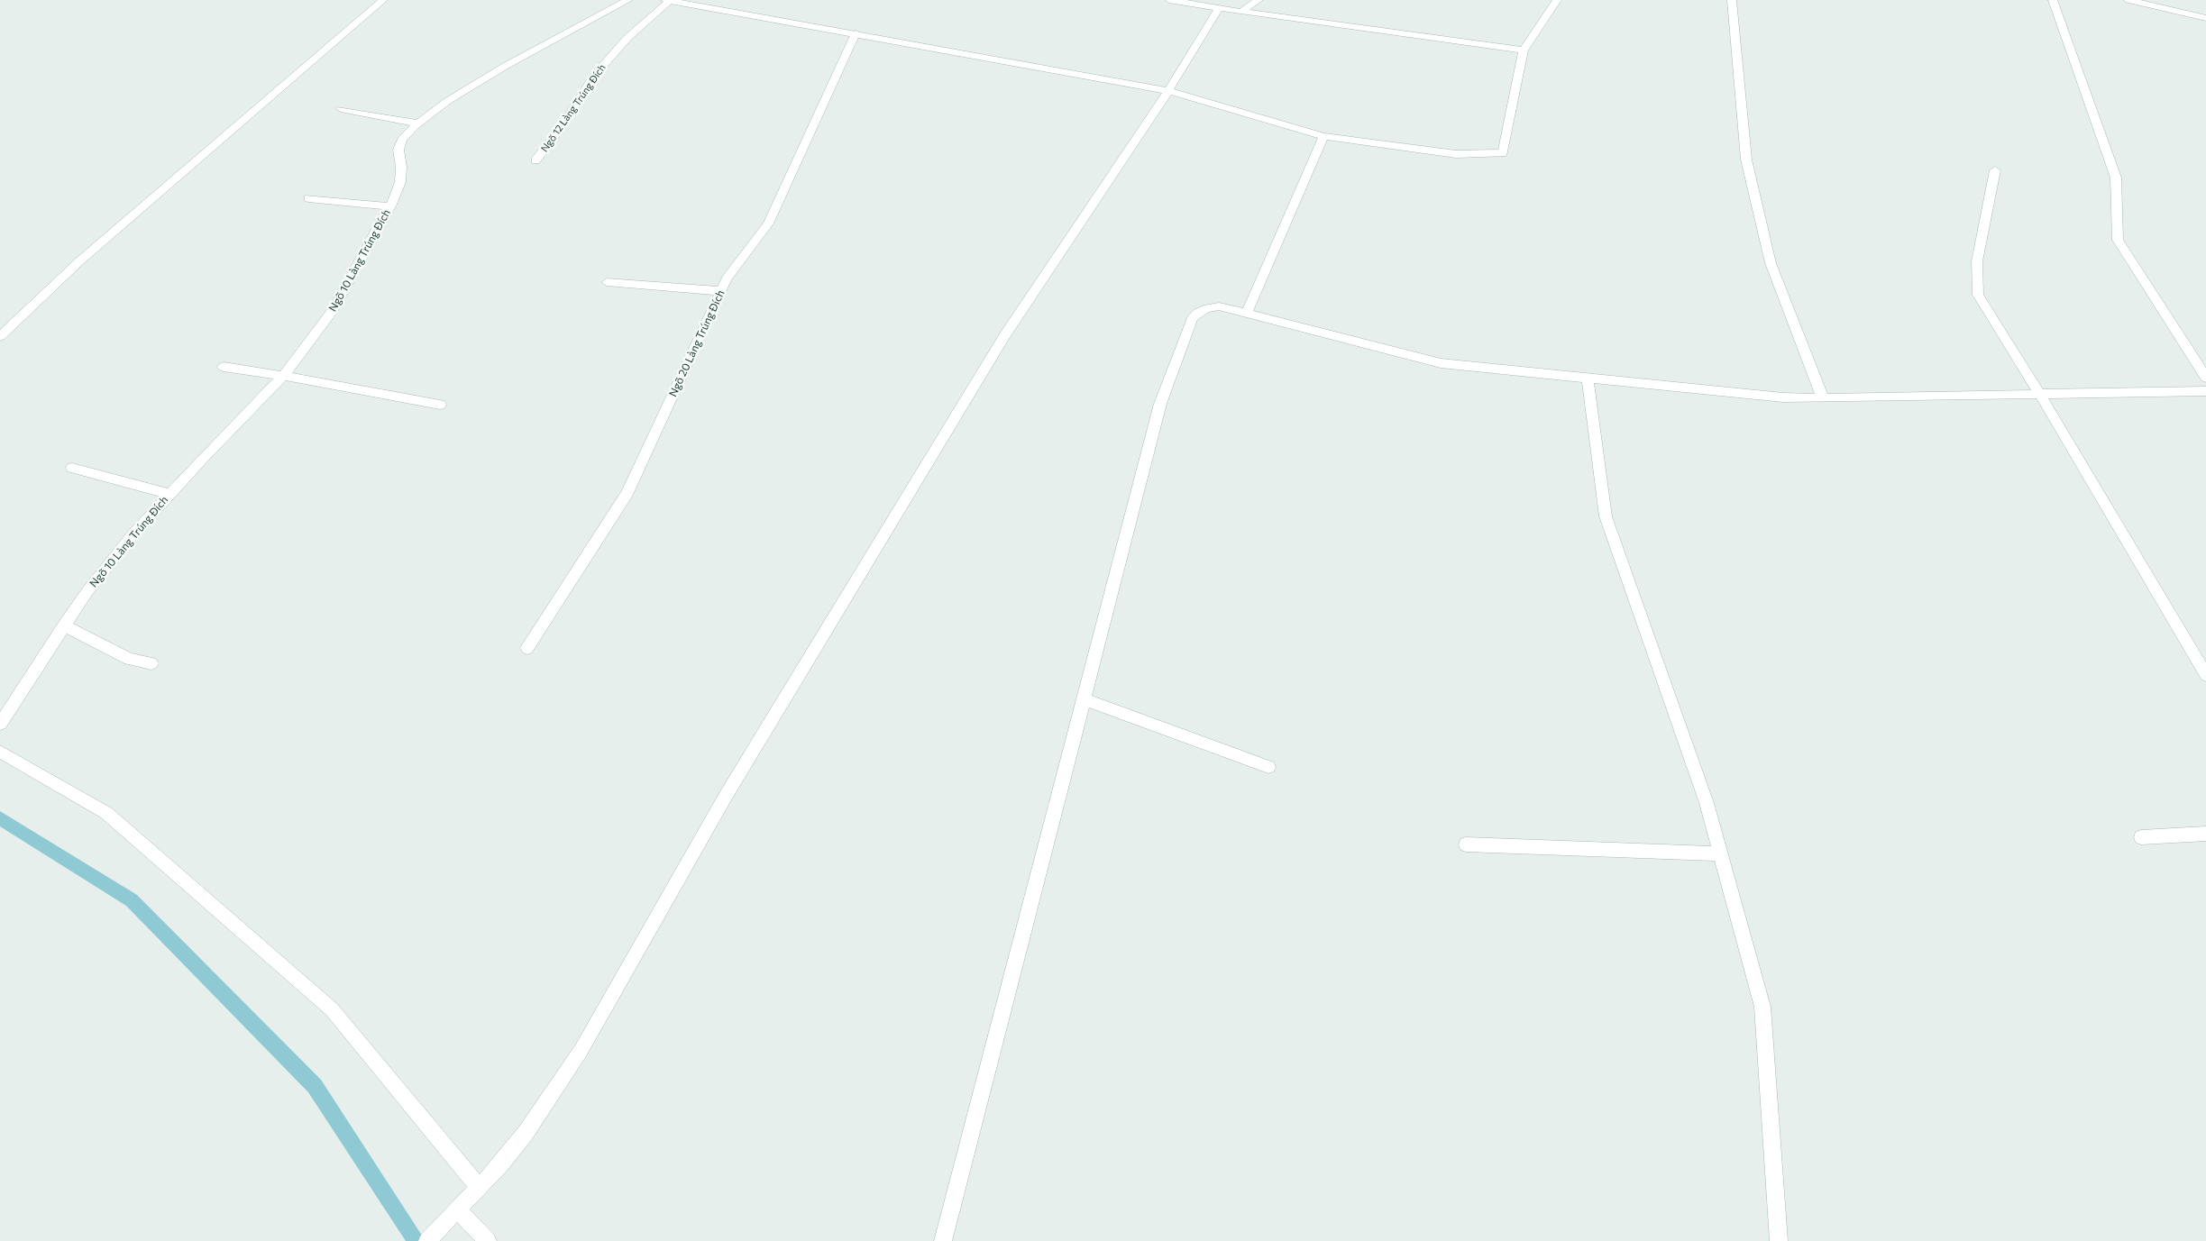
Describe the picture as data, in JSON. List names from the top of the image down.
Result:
{
  "streets": {
    "street": ["Ngõ 12 Làng Trúng Đích", "Ngõ 10 Làng Trúng Đích", "Ngõ 20 Làng Trúng Đích"]
  }
}
